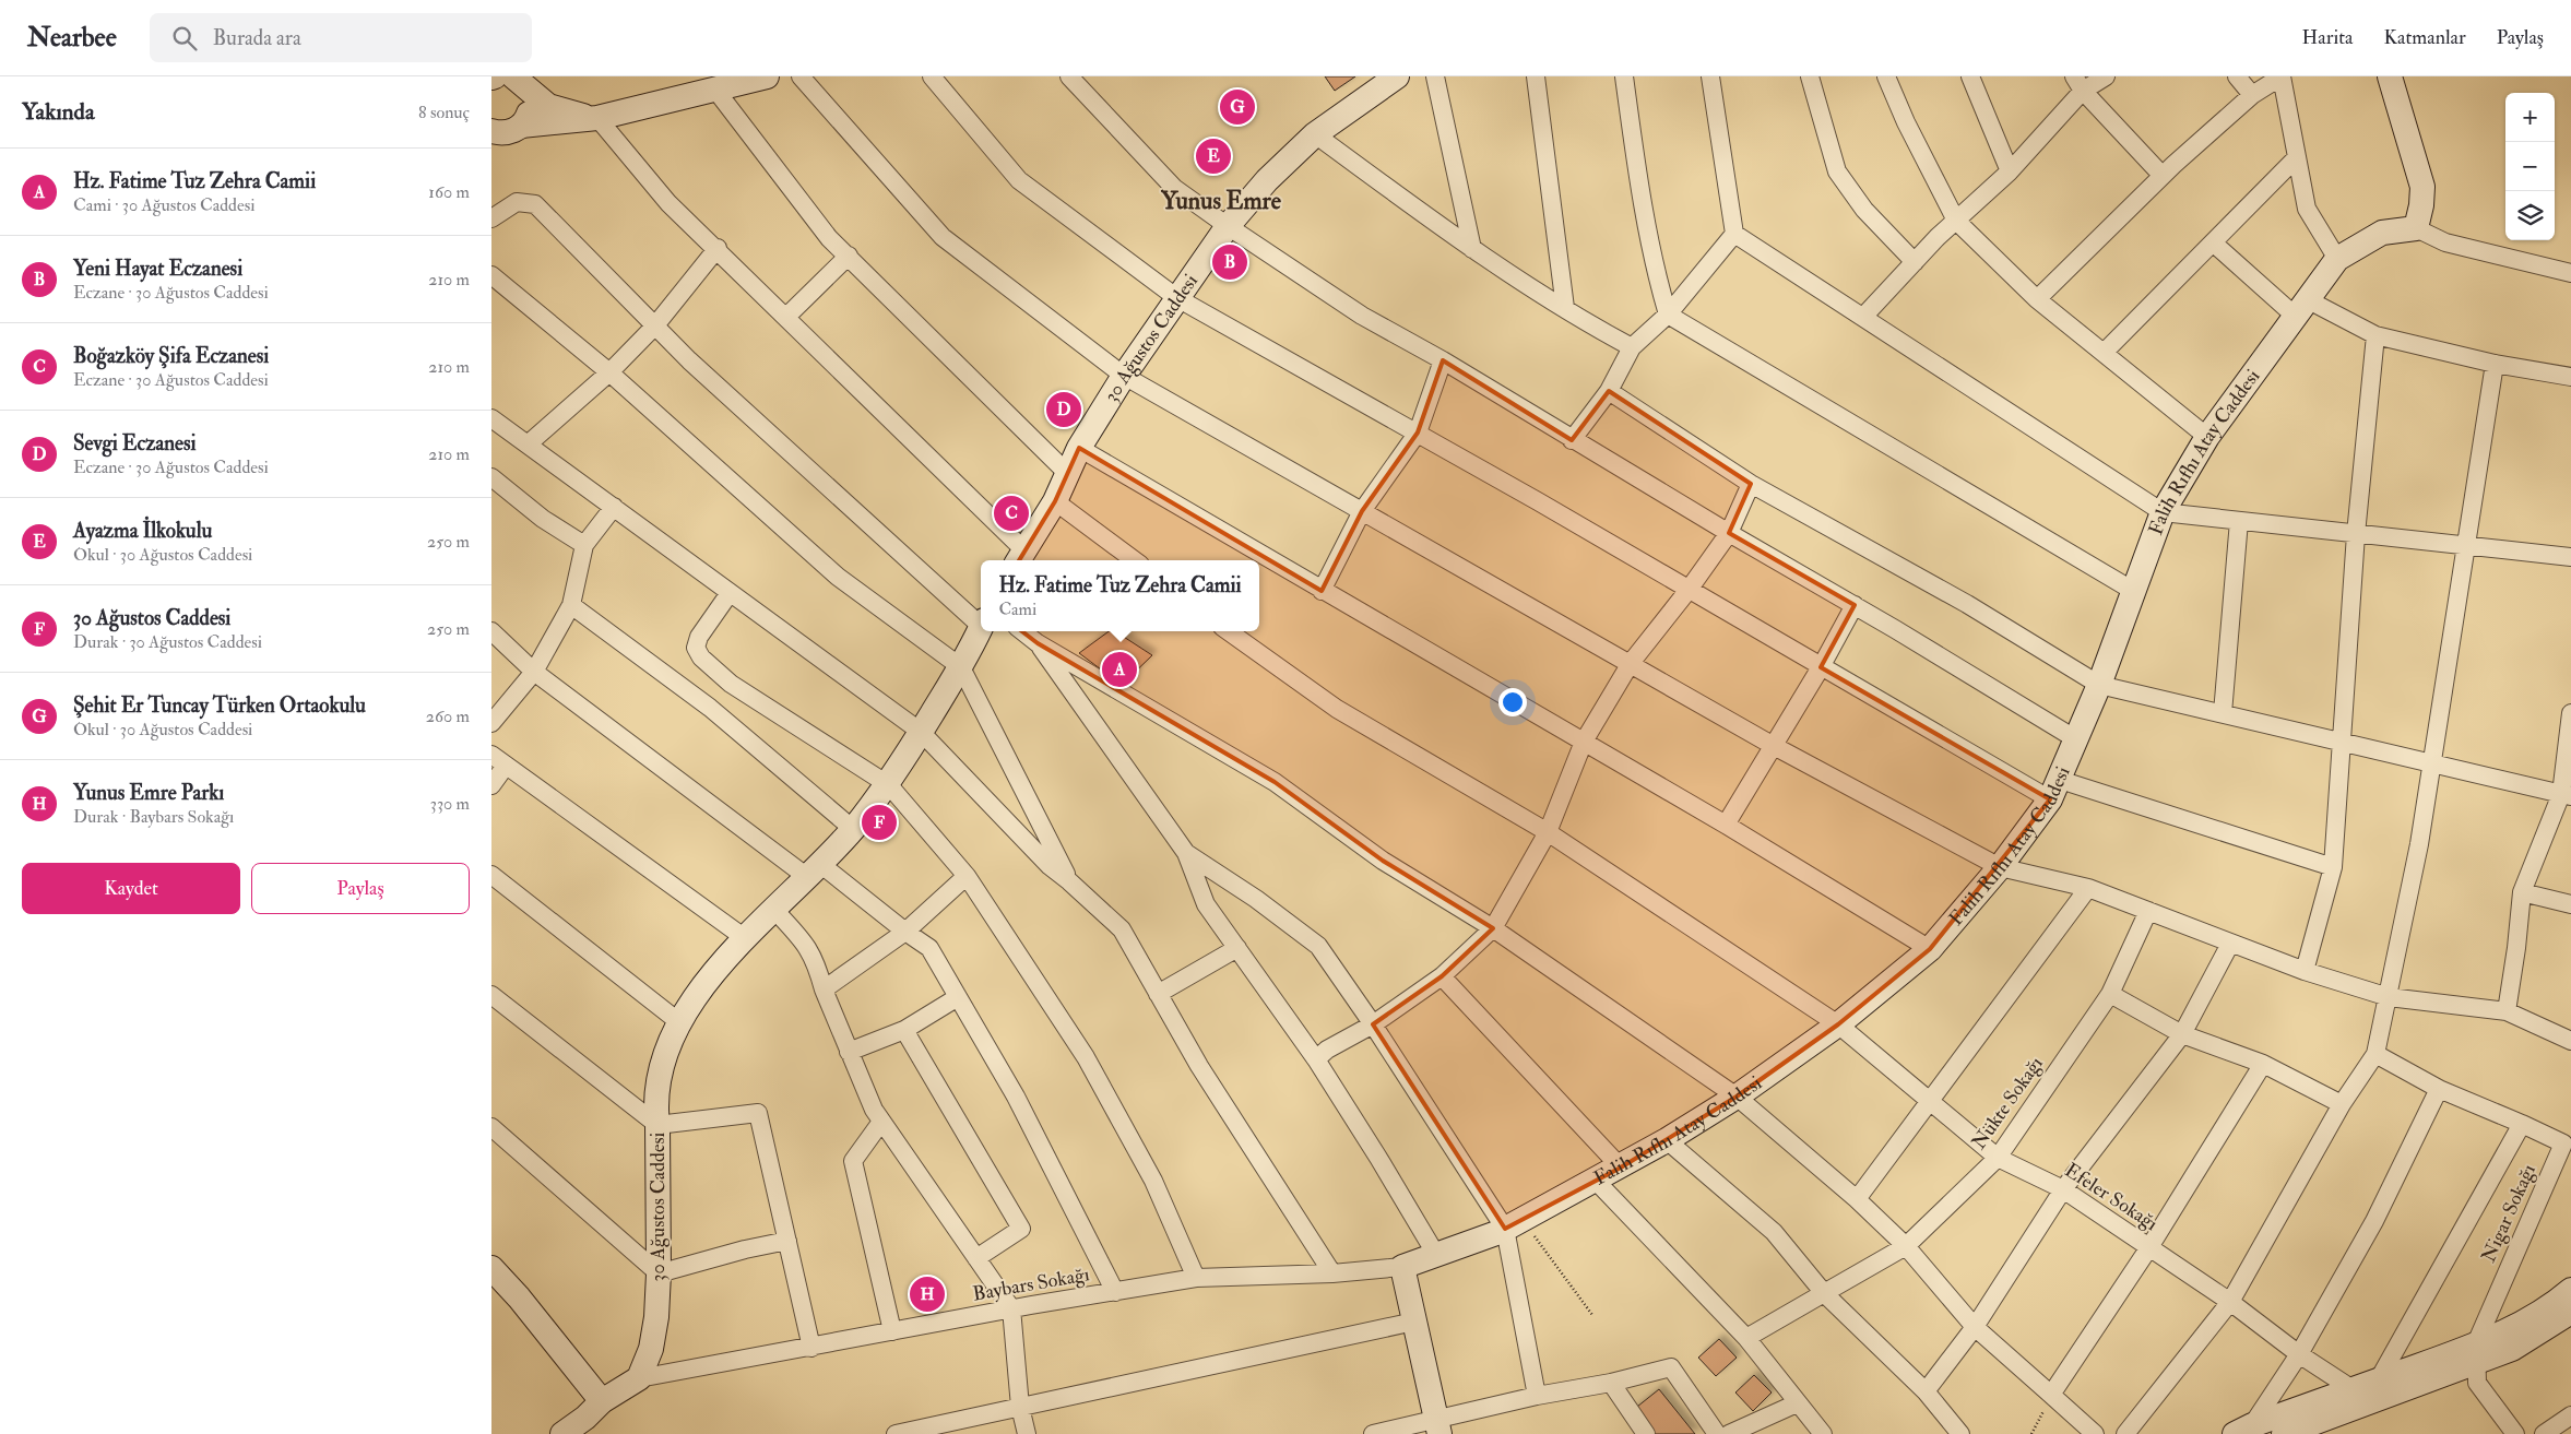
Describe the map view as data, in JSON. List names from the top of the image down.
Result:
{
  "streets": {
    "main road": ["30 Ağustos Caddesi", "Falih Rıfhı Atay Caddesi"],
    "street": [
      "Nükte Sokağı",
      "Efeler Sokağı",
      "Nigar Sokağı",
      "Baybars Sokağı"
    ]
  },
  "crossings": [
    ["30 Ağustos Caddesi", "Baybars Sokağı"],
    ["Falih Rıfhı Atay Caddesi", "Efeler Sokağı"],
    ["Falih Rıfhı Atay Caddesi", "Baybars Sokağı"],
    ["Nükte Sokağı", "Efeler Sokağı"]
  ],
  "districts": ["Yunus Emre"],
  "page": {
    "header": "Nearbee",
    "search": "Burada ara",
    "nav": ["Harita", "Katmanlar", "Paylaş"],
    "heading": ["Yakında", "8 sonuç"],
    "pins": [
      "G",
      "E",
      "B",
      "D",
      "C",
      "A",
      "F",
      "H"
    ],
    "map_buttons": ["+", "−"],
    "list": [
      {
        "mark": "A",
        "name": "Hz. Fatime Tuz Zehra Camii",
        "note": "Cami · 30 Ağustos Caddesi",
        "value": "160 m"
      },
      {
        "mark": "B",
        "name": "Yeni Hayat Eczanesi",
        "note": "Eczane · 30 Ağustos Caddesi",
        "value": "210 m"
      },
      {
        "mark": "C",
        "name": "Boğazköy Şifa Eczanesi",
        "note": "Eczane · 30 Ağustos Caddesi",
        "value": "210 m"
      },
      {
        "mark": "D",
        "name": "Sevgi Eczanesi",
        "note": "Eczane · 30 Ağustos Caddesi",
        "value": "210 m"
      },
      {
        "mark": "E",
        "name": "Ayazma İlkokulu",
        "note": "Okul · 30 Ağustos Caddesi",
        "value": "250 m"
      },
      {
        "mark": "F",
        "name": "30 Ağustos Caddesi",
        "note": "Durak · 30 Ağustos Caddesi",
        "value": "250 m"
      },
      {
        "mark": "G",
        "name": "Şehit Er Tuncay Türken Ortaokulu",
        "note": "Okul · 30 Ağustos Caddesi",
        "value": "260 m"
      },
      {
        "mark": "H",
        "name": "Yunus Emre Parkı",
        "note": "Durak · Baybars Sokağı",
        "value": "330 m"
      }
    ],
    "popup": ["Hz. Fatime Tuz Zehra Camii", "Cami"],
    "buttons": ["Kaydet", "Paylaş"]
  }
}
